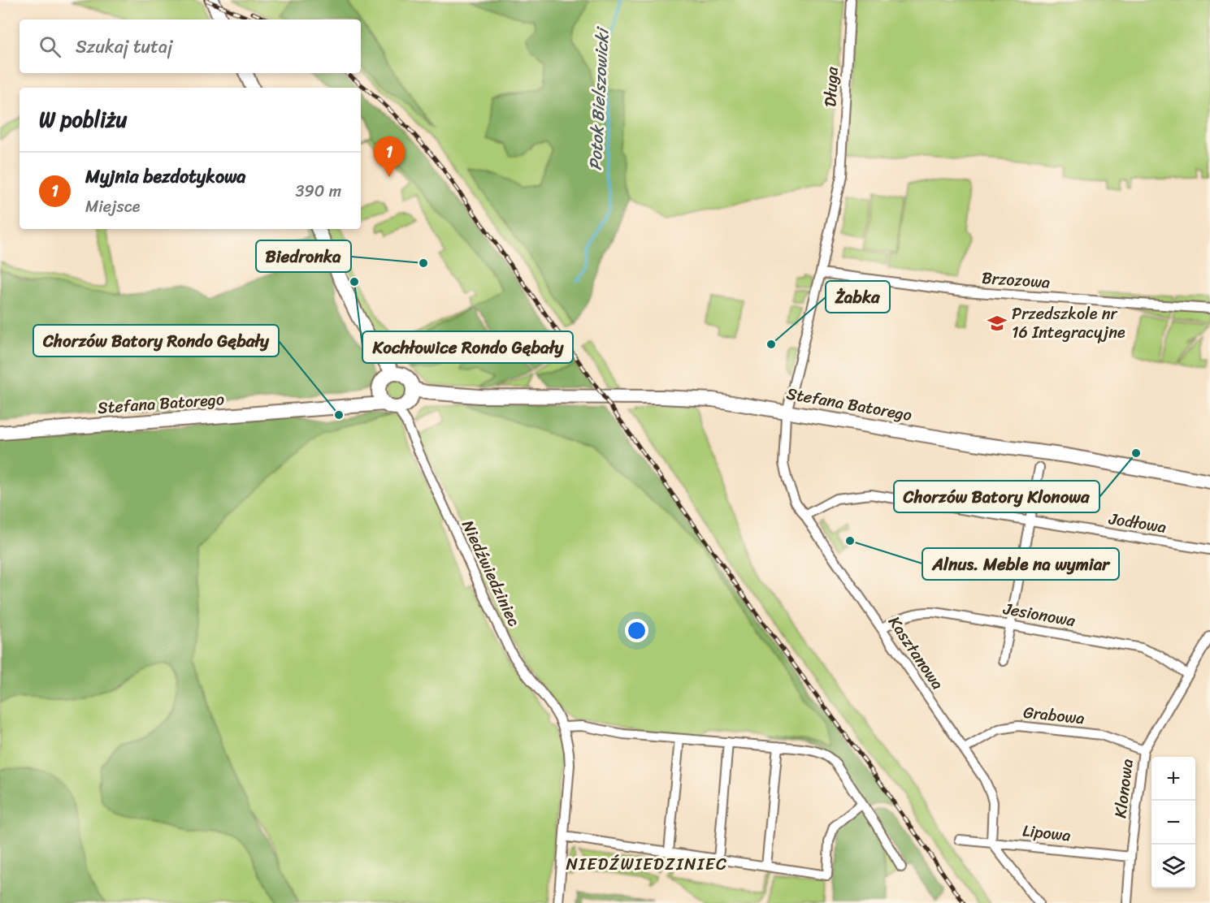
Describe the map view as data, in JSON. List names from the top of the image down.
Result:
{
  "streets": {
    "street": [
      "Długa",
      "Brzozowa",
      "Stefana Batorego",
      "Jodłowa",
      "Niedźwiedziniec",
      "Jesionowa",
      "Kasztanowa",
      "Grabowa",
      "Klonowa",
      "Lipowa"
    ]
  },
  "crossings": [
    ["Długa", "Brzozowa"],
    ["Stefana Batorego", "Niedźwiedziniec"],
    ["Stefana Batorego", "Kasztanowa"],
    ["Jodłowa", "Kasztanowa"],
    ["Jesionowa", "Kasztanowa"],
    ["Jesionowa", "Klonowa"],
    ["Kasztanowa", "Grabowa"],
    ["Kasztanowa", "Lipowa"],
    ["Grabowa", "Klonowa"],
    ["Klonowa", "Lipowa"]
  ],
  "districts": ["NIEDŹWIEDZINIEC"],
  "water": ["Potok Bielszowicki"],
  "places": {
    "other": [
      "Biedronka",
      "Kochłowice Rondo Gębały",
      "Żabka",
      "Chorzów Batory Rondo Gębały",
      "Chorzów Batory Klonowa",
      "Alnus. Meble na wymiar"
    ],
    "school or university": ["Przedszkole nr 16 Integracyjne"]
  },
  "page": {
    "search": "Szukaj tutaj",
    "heading": "W pobliżu",
    "pins": "1",
    "list": [
      {
        "mark": "1",
        "name": "Myjnia bezdotykowa",
        "note": "Miejsce",
        "value": "390 m"
      }
    ],
    "map_buttons": ["+", "−"]
  }
}
